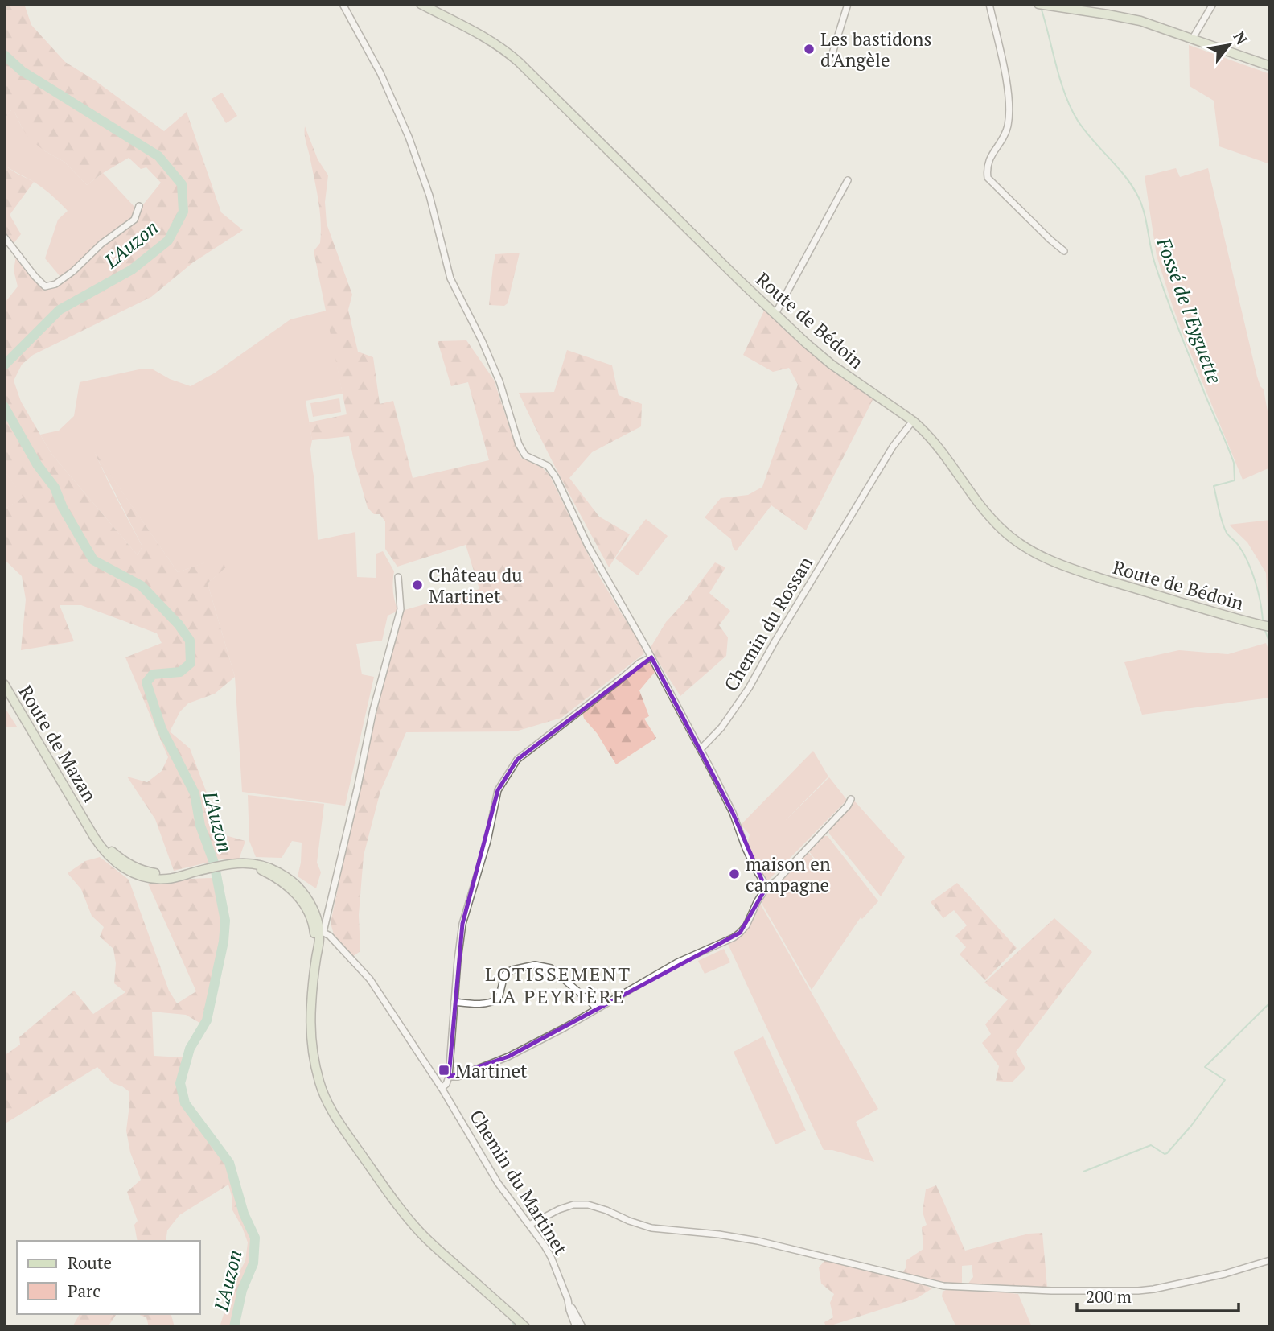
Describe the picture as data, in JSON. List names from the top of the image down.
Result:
{
  "streets": {
    "main road": ["Route de Bédoin", "Route de Mazan"],
    "street": ["Chemin du Rossan", "Chemin du Martinet"]
  },
  "crossings": [
    ["Route de Bédoin", "Chemin du Rossan"],
    ["Route de Mazan", "Chemin du Martinet"]
  ],
  "districts": ["LOTISSEMENT LA PEYRIÈRE"],
  "water": ["L'Auzon", "Fossé de l'Eyguette"],
  "places": {
    "other": ["Les bastidons d'Angèle", "Château du Martinet", "maison en campagne"],
    "transit": ["Martinet"]
  },
  "legend": ["Route", "Parc"],
  "scale_bar": "200 m",
  "north": "top right"
}
